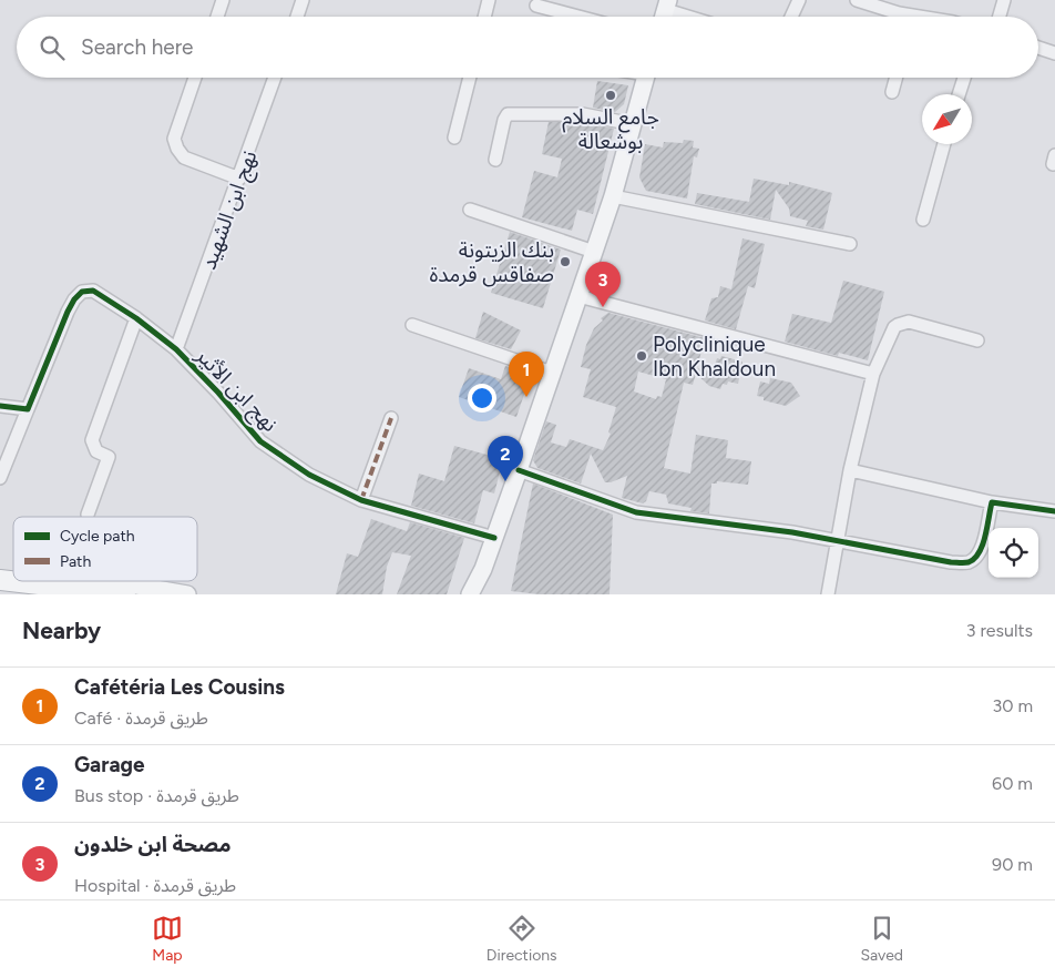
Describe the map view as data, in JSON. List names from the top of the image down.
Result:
{
  "streets": {
    "street": ["نهج ابن الشهيد", "نهج ابن الأثير"]
  },
  "crossings": [
    ["نهج ابن الشهيد", "نهج ابن الأثير"]
  ],
  "places": ["جامع السلام بوشعالة", "بنك الزيتونة صفاقس قرمدة", "Polyclinique Ibn Khaldoun"],
  "legend": ["Cycle path", "Path"],
  "north": "bottom left",
  "page": {
    "search": "Search here",
    "pins": ["3", "1", "2"],
    "heading": ["Nearby", "3 results"],
    "list": [
      {
        "mark": "1",
        "name": "Cafétéria Les Cousins",
        "note": "Café · طريق قرمدة",
        "value": "30 m"
      },
      {
        "mark": "2",
        "name": "Garage",
        "note": "Bus stop · طريق قرمدة",
        "value": "60 m"
      },
      {
        "mark": "3",
        "name": "مصحة ابن خلدون",
        "note": "Hospital · طريق قرمدة",
        "value": "90 m"
      }
    ],
    "nav": ["Map", "Directions", "Saved"]
  }
}
